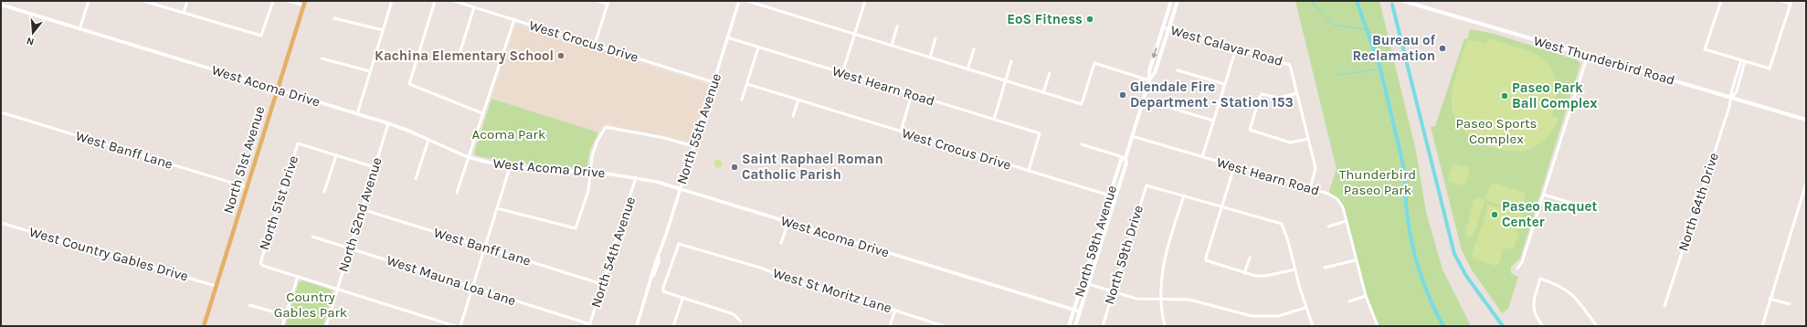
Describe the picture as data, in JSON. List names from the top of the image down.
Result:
{
  "streets": {
    "main road": ["West Thunderbird Road", "North 51st Avenue", "North 59th Avenue"],
    "street": [
      "West Crocus Drive",
      "West Calavar Road",
      "West Acoma Drive",
      "West Hearn Road",
      "North 55th Avenue",
      "West Banff Lane",
      "North 64th Drive",
      "North 51st Drive",
      "North 52nd Avenue",
      "North 54th Avenue",
      "West Country Gables Drive",
      "North 59th Drive",
      "West Mauna Loa Lane",
      "West St Moritz Lane"
    ]
  },
  "crossings": [
    ["West Crocus Drive", "West Hearn Road"],
    ["West Crocus Drive", "North 55th Avenue"],
    ["West Crocus Drive", "North 59th Avenue"],
    ["West Calavar Road", "North 59th Avenue"],
    ["West Thunderbird Road", "North 64th Drive"],
    ["West Acoma Drive", "North 55th Avenue"],
    ["West Acoma Drive", "North 51st Avenue"],
    ["West Acoma Drive", "North 52nd Avenue"],
    ["West Acoma Drive", "North 59th Avenue"],
    ["West Acoma Drive", "North 54th Avenue"],
    ["West Hearn Road", "North 55th Avenue"],
    ["West Hearn Road", "North 59th Avenue"],
    ["West Banff Lane", "North 51st Avenue"],
    ["West Banff Lane", "North 52nd Avenue"],
    ["West Banff Lane", "North 54th Avenue"],
    ["North 51st Avenue", "West Country Gables Drive"],
    ["North 52nd Avenue", "West Mauna Loa Lane"],
    ["North 54th Avenue", "West Mauna Loa Lane"]
  ],
  "parks": [
    "Paseo Sports Complex",
    "Acoma Park",
    "Thunderbird Paseo Park",
    "Country Gables Park"
  ],
  "places": [
    "EoS Fitness",
    "Bureau of Reclamation",
    "Kachina Elementary School",
    "Glendale Fire Department - Station 153",
    "Paseo Park Ball Complex",
    "Saint Raphael Roman Catholic Parish",
    "Paseo Racquet Center"
  ],
  "north": "bottom"
}
